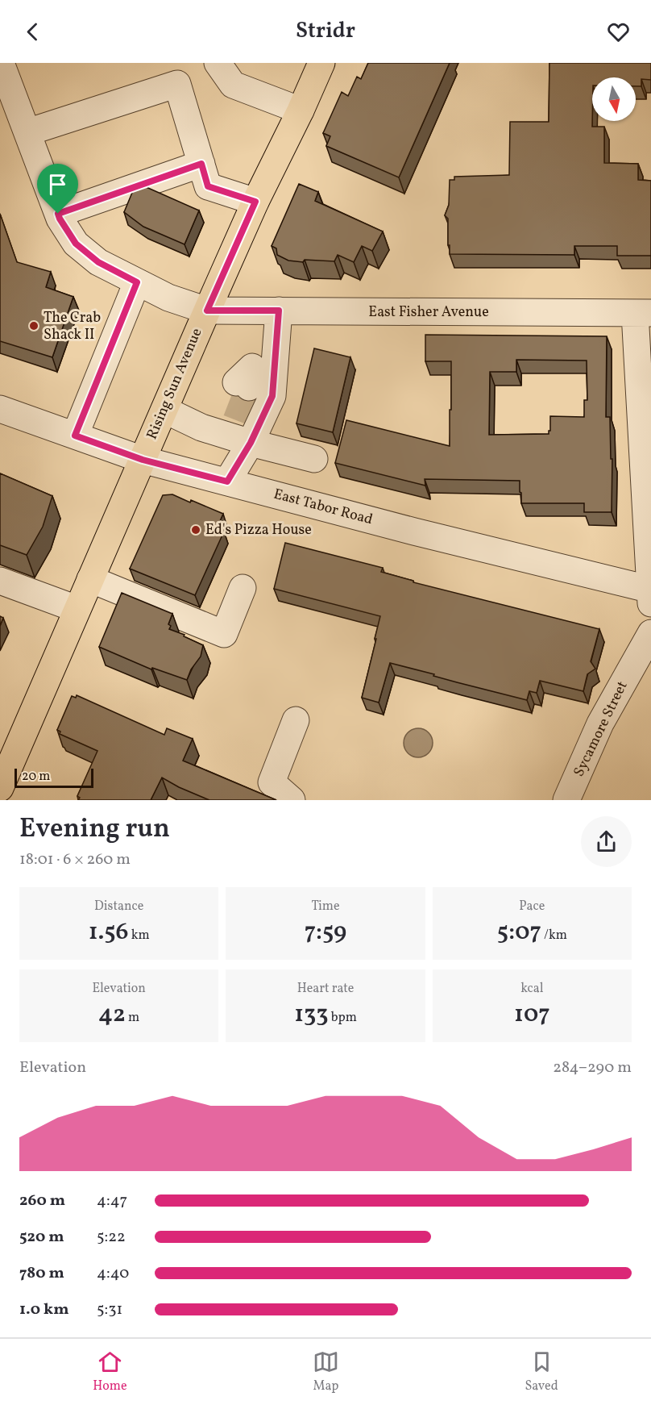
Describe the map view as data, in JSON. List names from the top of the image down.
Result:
{
  "streets": {
    "main road": ["Rising Sun Avenue"],
    "street": ["East Fisher Avenue", "East Tabor Road", "Sycamore Street"]
  },
  "crossings": [
    ["East Fisher Avenue", "Rising Sun Avenue"],
    ["Rising Sun Avenue", "East Tabor Road"]
  ],
  "places": ["The Crab Shack II", "Ed's Pizza House"],
  "scale_bar": "20 m",
  "north": "bottom",
  "page": {
    "header": "Stridr",
    "scale": "20 m",
    "heading": ["Evening run", "18:01 · 6 × 260 m"],
    "stats": [
      ["Distance", "1.56 km"],
      ["Time", "7:59"],
      ["Pace", "5:07 /km"],
      ["Elevation", "42 m"],
      ["Heart rate", "133 bpm"],
      ["kcal", "107"]
    ],
    "chart": ["Elevation", "284–290 m"],
    "list": [
      {
        "name": "260 m",
        "note": "4:47"
      },
      {
        "name": "520 m",
        "note": "5:22"
      },
      {
        "name": "780 m",
        "note": "4:40"
      },
      {
        "name": "1.0 km",
        "note": "5:31"
      }
    ],
    "tabs": ["Home", "Map", "Saved"]
  }
}
